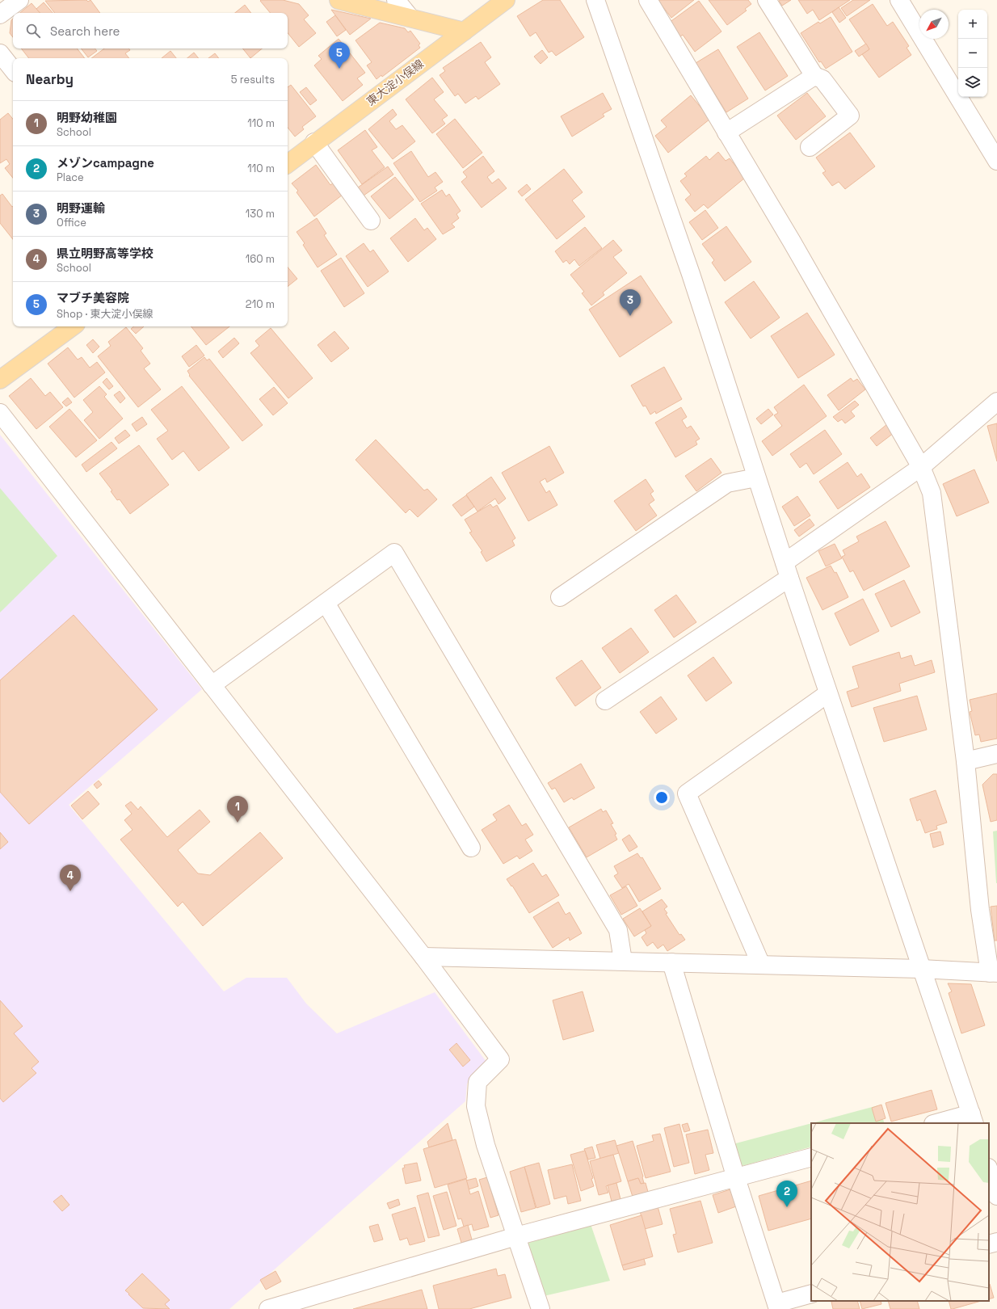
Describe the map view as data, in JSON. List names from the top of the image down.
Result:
{
  "streets": {
    "main road": ["東大淀小俣線"]
  },
  "north": "bottom left",
  "page": {
    "map_buttons": ["+", "−"],
    "search": "Search here",
    "pins": [
      "5",
      "3",
      "1",
      "4",
      "2"
    ],
    "heading": ["Nearby", "5 results"],
    "list": [
      {
        "mark": "1",
        "name": "明野幼稚園",
        "note": "School",
        "value": "110 m"
      },
      {
        "mark": "2",
        "name": "メゾンcampagne",
        "note": "Place",
        "value": "110 m"
      },
      {
        "mark": "3",
        "name": "明野運輸",
        "note": "Office",
        "value": "130 m"
      },
      {
        "mark": "4",
        "name": "県立明野高等学校",
        "note": "School",
        "value": "160 m"
      },
      {
        "mark": "5",
        "name": "マブチ美容院",
        "note": "Shop · 東大淀小俣線",
        "value": "210 m"
      }
    ]
  }
}
